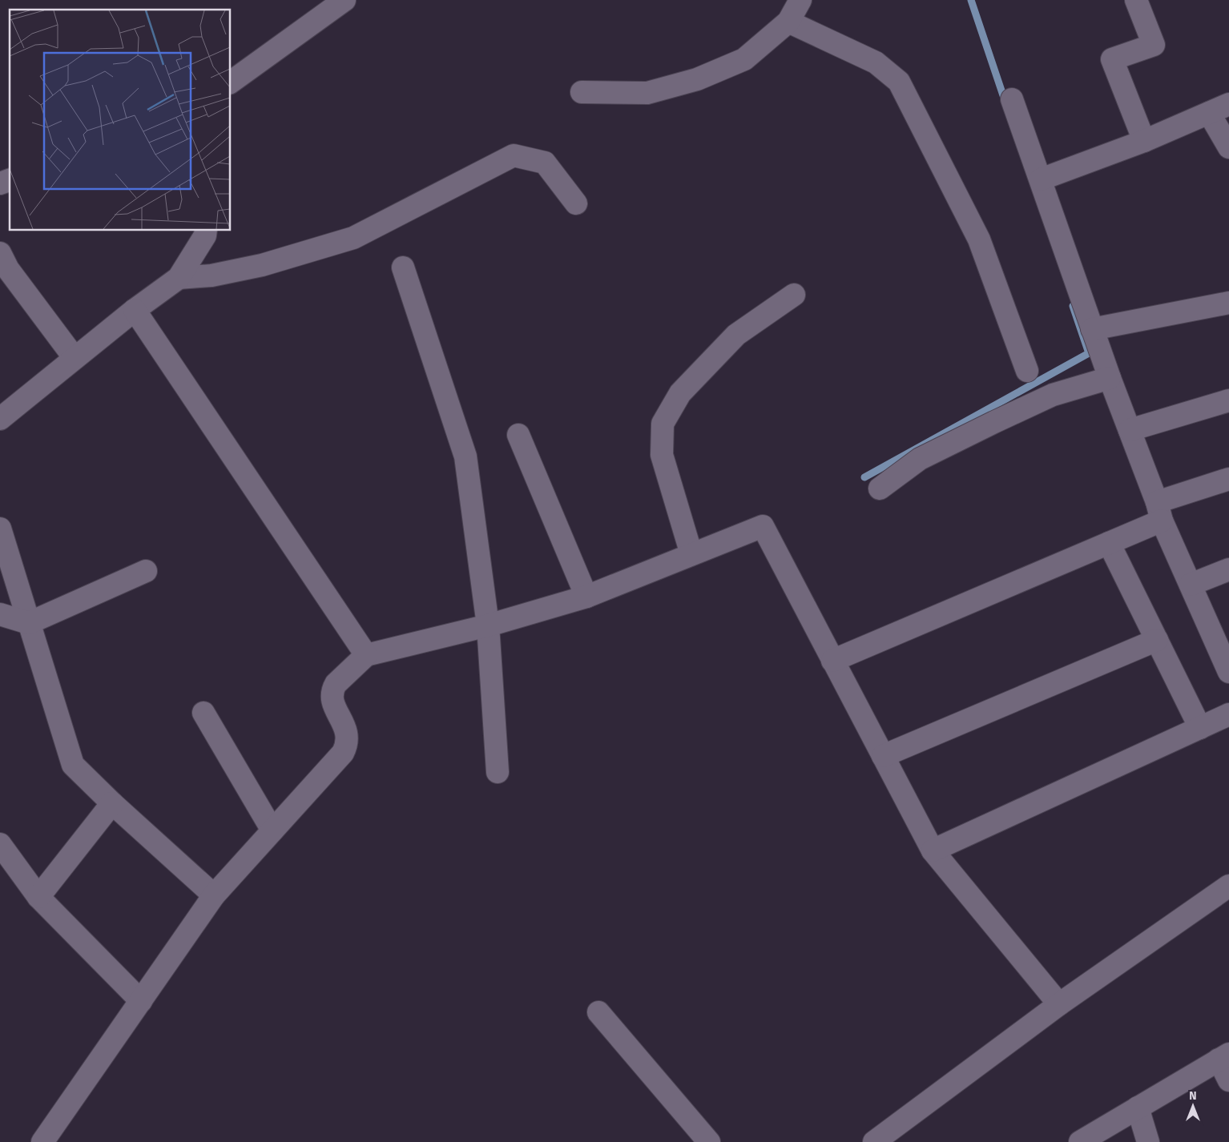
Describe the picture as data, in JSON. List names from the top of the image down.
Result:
{
  "north": "top"
}
